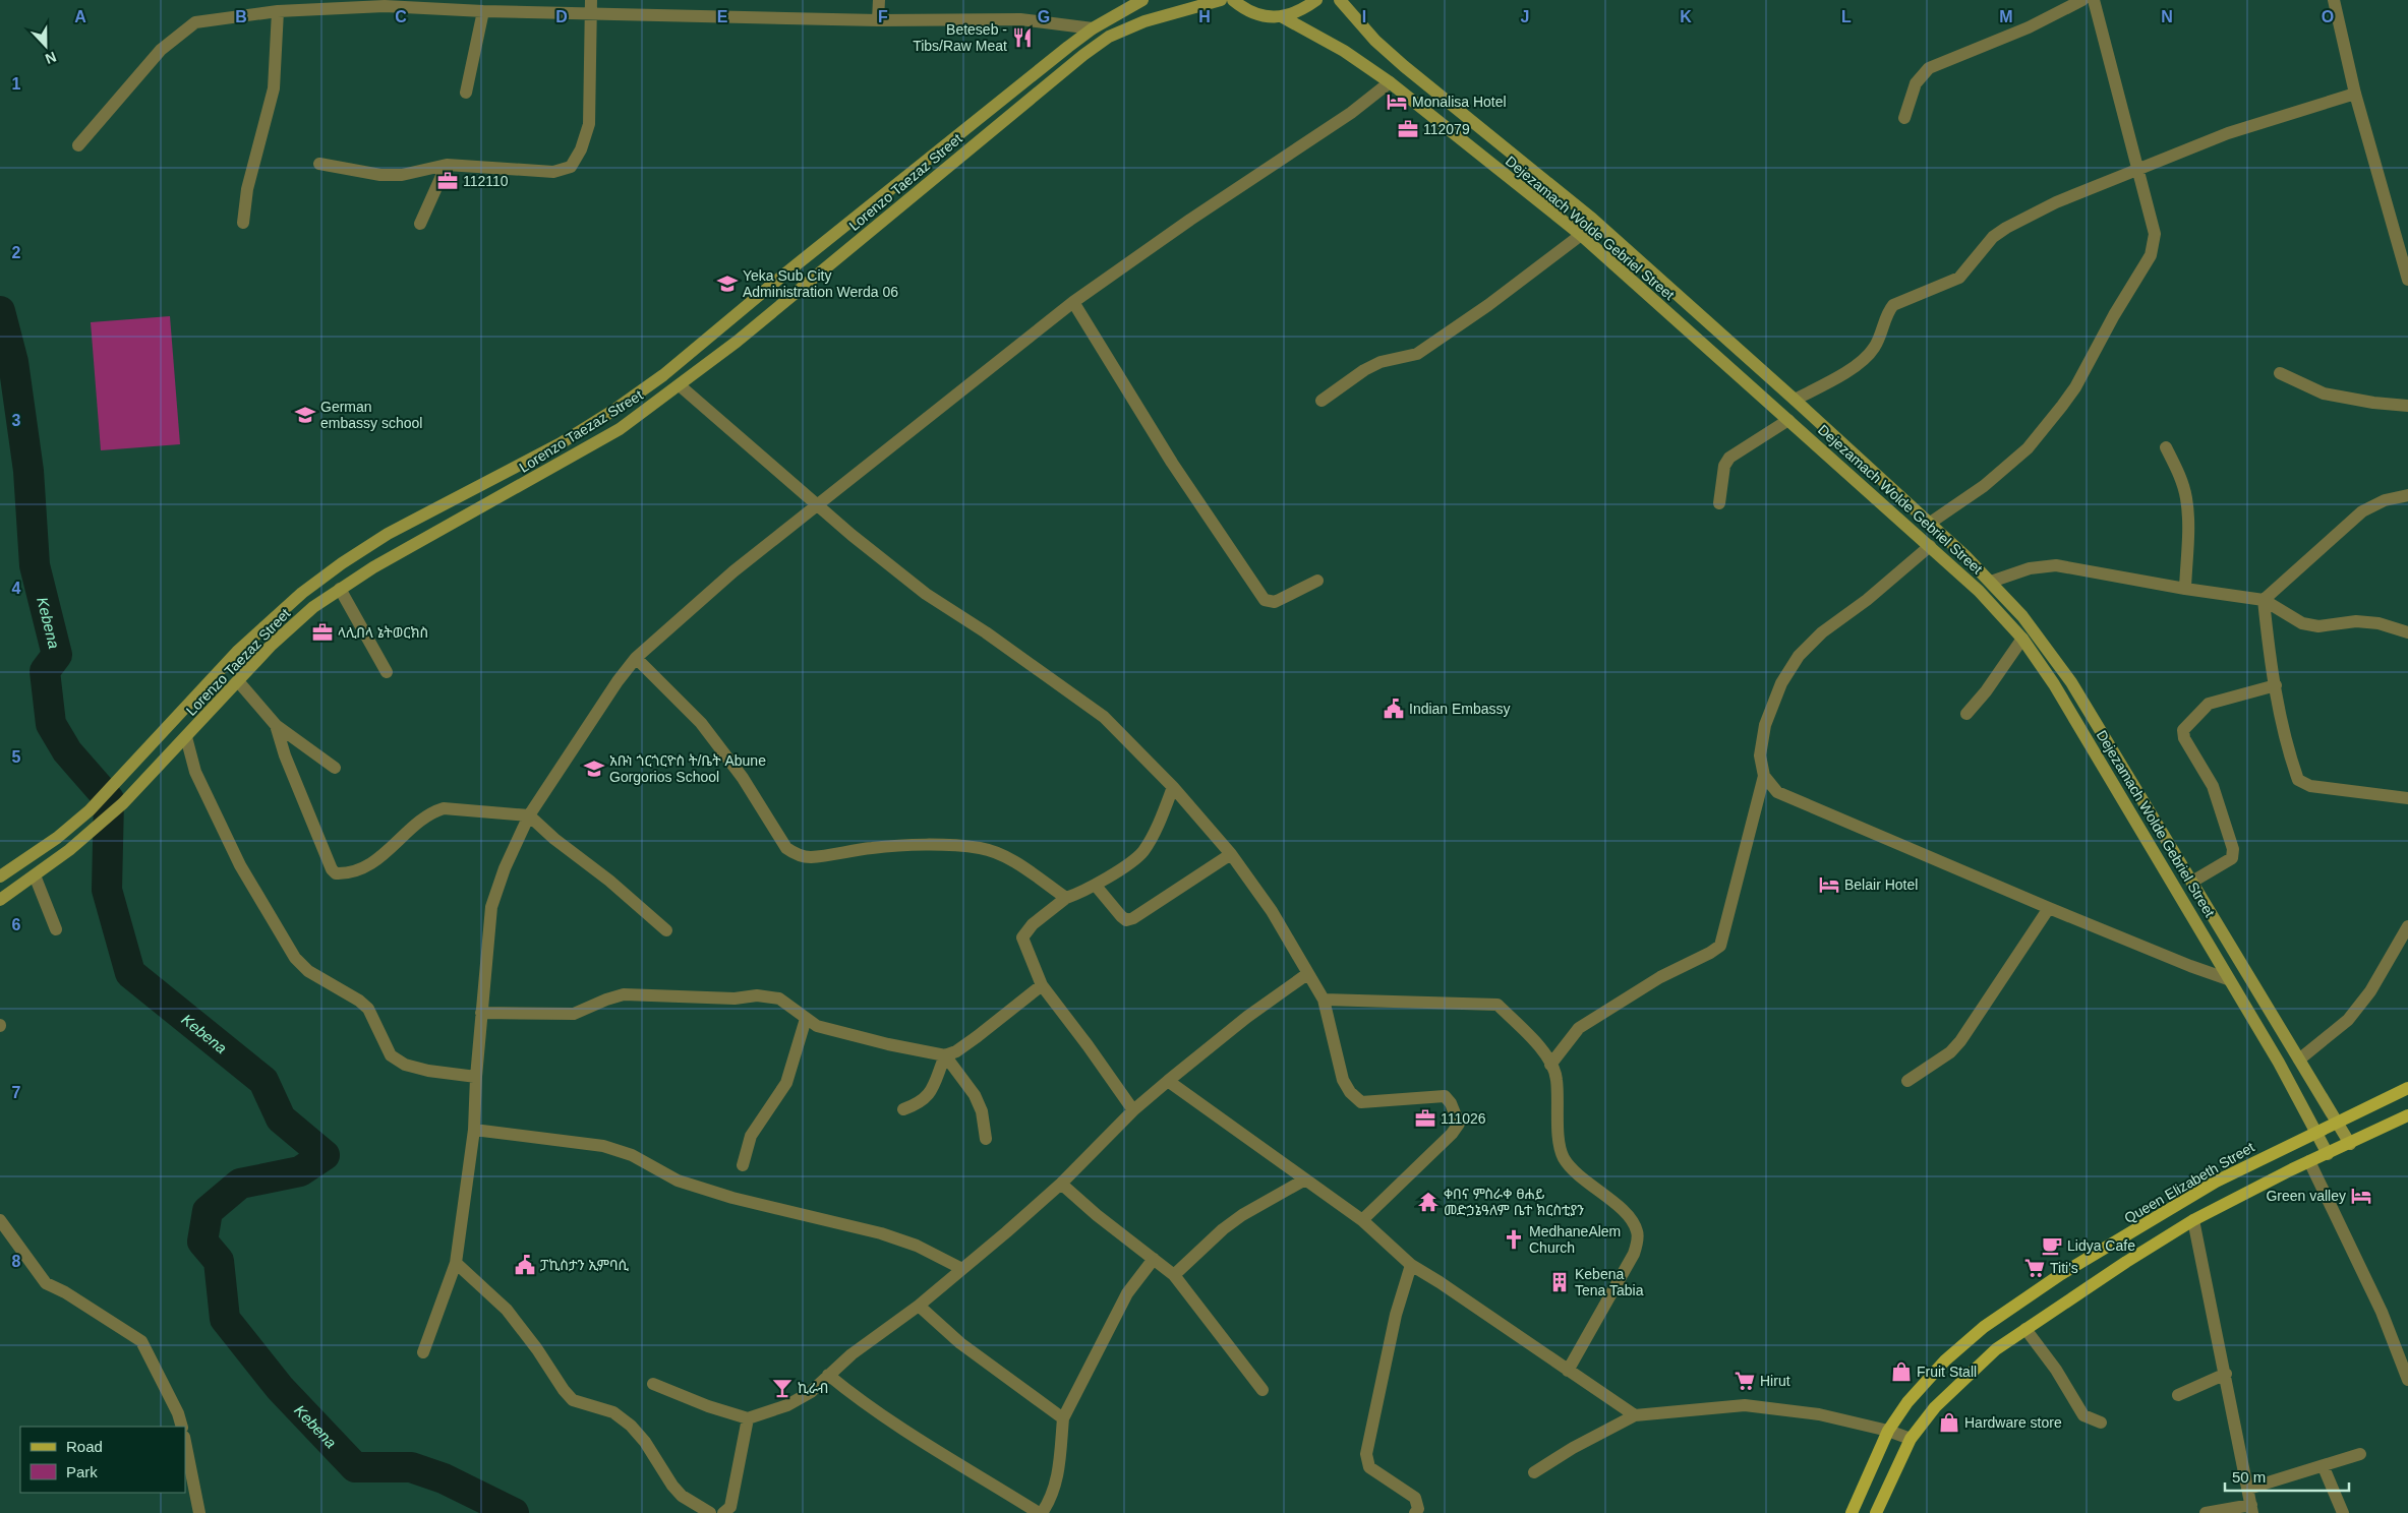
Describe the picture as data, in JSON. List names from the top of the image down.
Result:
{
  "streets": {
    "main road": ["Lorenzo Taezaz Street", "Dejezamach Wolde Gebriel Street", "Queen Elizabeth Street"]
  },
  "crossings": [
    ["Dejezamach Wolde Gebriel Street", "Queen Elizabeth Street"]
  ],
  "water": ["Kebena"],
  "places": {
    "restaurant": ["Beteseb - Tibs/Raw Meat"],
    "hotel": ["Monalisa Hotel", "Belair Hotel", "Green valley"],
    "office": [
      "112079",
      "112110",
      "ላሊበላ ኔትወርክስ",
      "111026"
    ],
    "school or university": ["Yeka Sub City Administration Werda 06", "German embassy school", "አቡነ ጎርጎርዮስ ት/ቤት Abune Gorgorios School"],
    "public building": ["Indian Embassy", "ፓኪስታን ኢምባሲ"],
    "temple": ["ቀበና ምስራቀ ፀሐይ መድኃኔዓለም ቤተ ክርስቲያን"],
    "church": ["MedhaneAlem Church"],
    "cafe": ["Lidya Cafe"],
    "supermarket": ["Titi's", "Hirut"],
    "building": ["Kebena Tena Tabia"],
    "shop": ["Fruit Stall", "Hardware store"],
    "bar": ["ኪራብ"]
  },
  "legend": ["Road", "Park"],
  "scale_bar": "50 m",
  "north": "bottom",
  "grid": {
    "columns": [
      "A",
      "B",
      "C",
      "D",
      "E",
      "F",
      "G",
      "H",
      "I",
      "J",
      "K",
      "L",
      "M",
      "N",
      "O"
    ],
    "rows": [
      "1",
      "2",
      "3",
      "4",
      "5",
      "6",
      "7",
      "8"
    ]
  }
}
